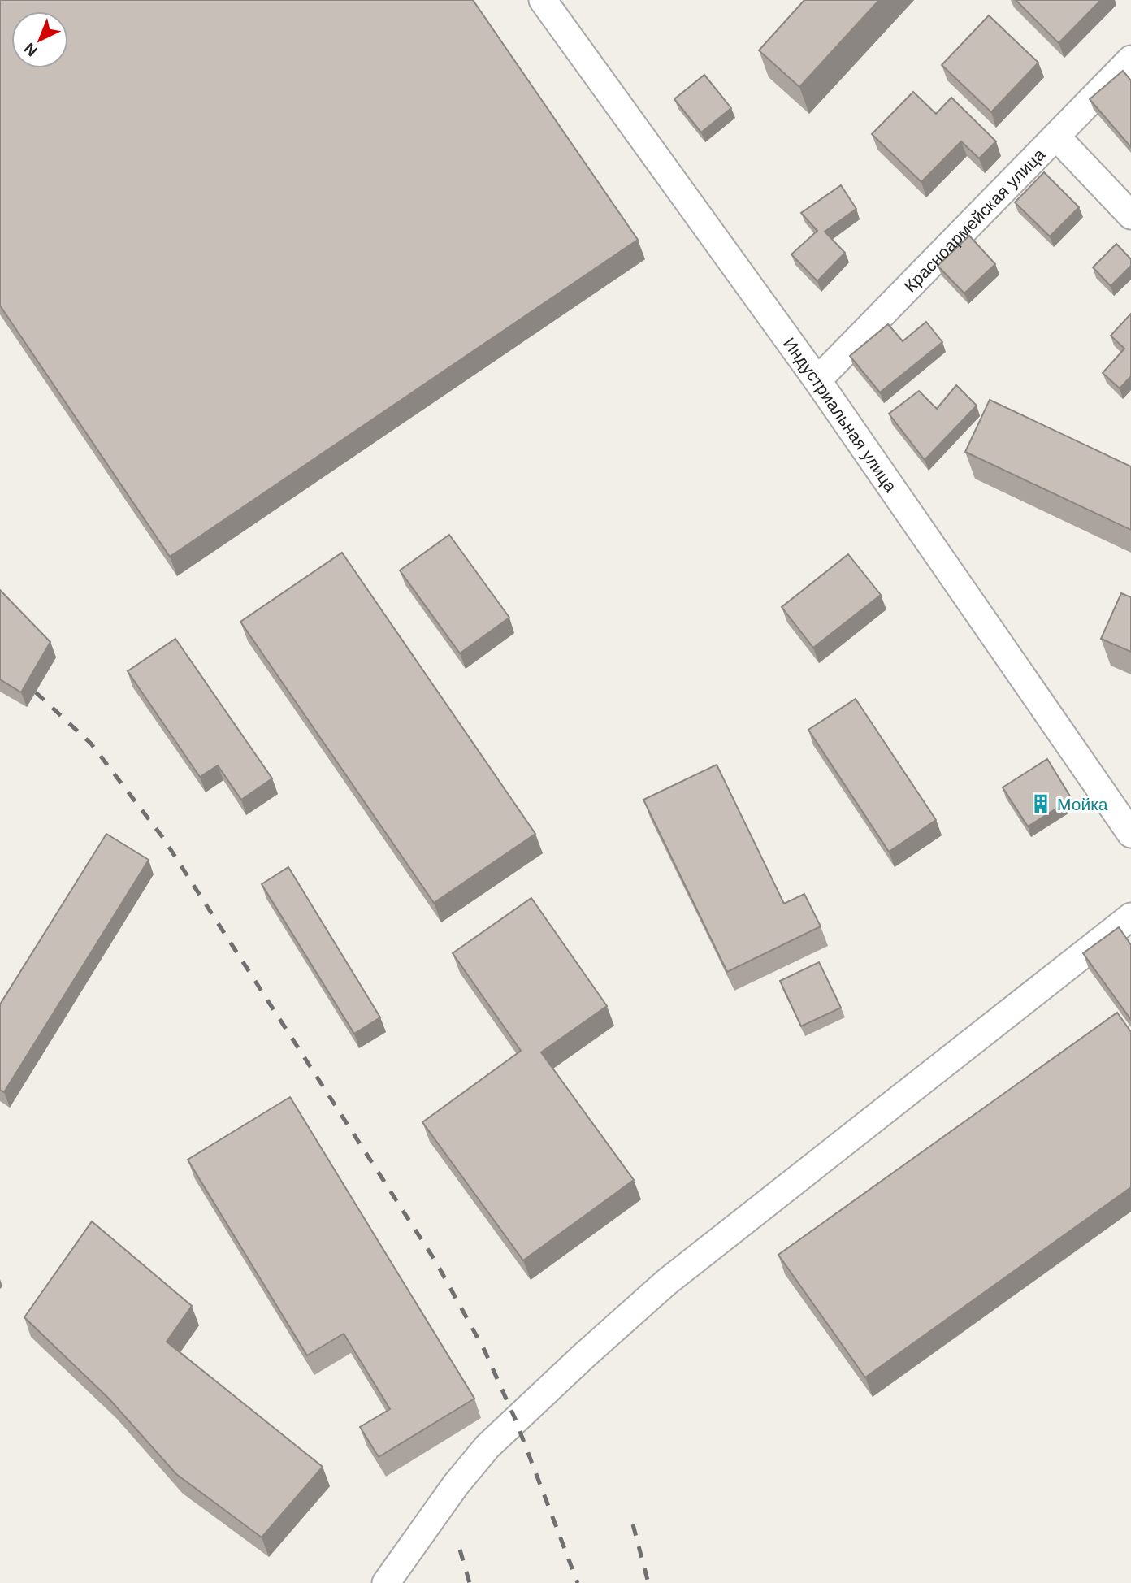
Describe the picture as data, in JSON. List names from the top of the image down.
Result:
{
  "streets": {
    "street": ["Красноармейская улица", "Индустриальная улица"]
  },
  "crossings": [
    ["Красноармейская улица", "Индустриальная улица"]
  ],
  "places": {
    "building": ["Мойка"]
  },
  "north": "bottom left"
}
